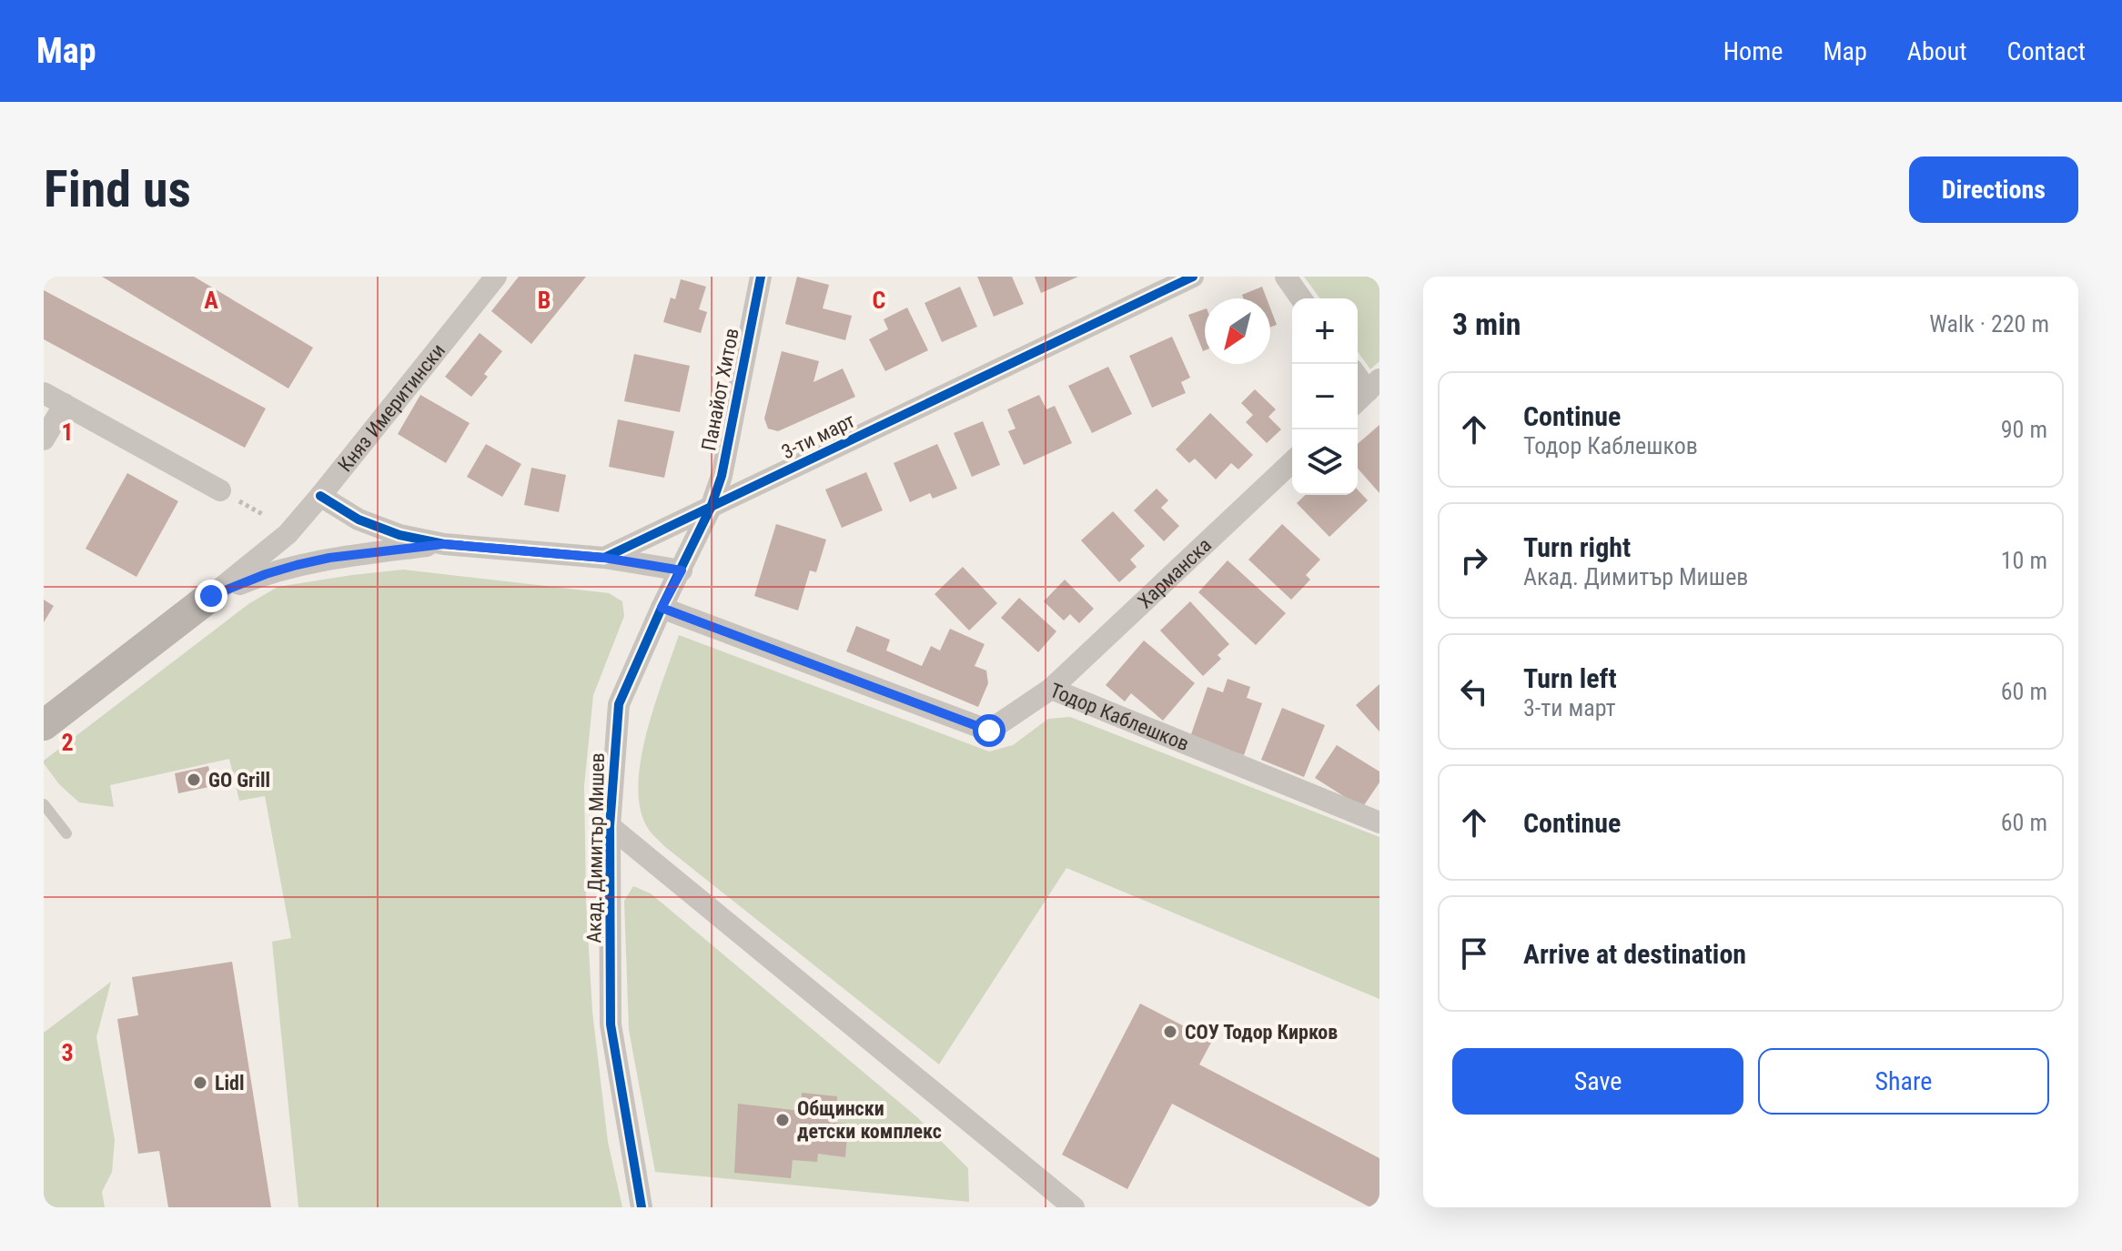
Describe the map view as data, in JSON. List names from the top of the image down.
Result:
{
  "streets": {
    "street": [
      "Панайот Хитов",
      "Княз Имеритински",
      "3-ти март",
      "Харманска",
      "Тодор Каблешков",
      "Акад. Димитър Мишев"
    ]
  },
  "crossings": [
    ["Панайот Хитов", "3-ти март"],
    ["Панайот Хитов", "Акад. Димитър Мишев"],
    ["3-ти март", "Акад. Димитър Мишев"],
    ["Харманска", "Тодор Каблешков"],
    ["Тодор Каблешков", "Акад. Димитър Мишев"]
  ],
  "places": [
    "GO Grill",
    "СОУ Тодор Кирков",
    "Lidl",
    "Общински детски комплекс"
  ],
  "north": "bottom left",
  "page": {
    "header": "Map",
    "nav": [
      "Home",
      "Map",
      "About",
      "Contact"
    ],
    "buttons": [
      "Directions",
      ["Save", "Share"]
    ],
    "title": "Find us",
    "heading": ["3 min", "Walk · 220 m"],
    "map_buttons": ["+", "−"],
    "list": [
      ["Continue", "Тодор Каблешков", "90 m"],
      ["Turn right", "Акад. Димитър Мишев", "10 m"],
      ["Turn left", "3-ти март", "60 m"],
      ["Continue", "60 m"],
      "Arrive at destination"
    ]
  },
  "grid": {
    "columns": ["A", "B", "C"],
    "rows": ["1", "2", "3"]
  }
}
